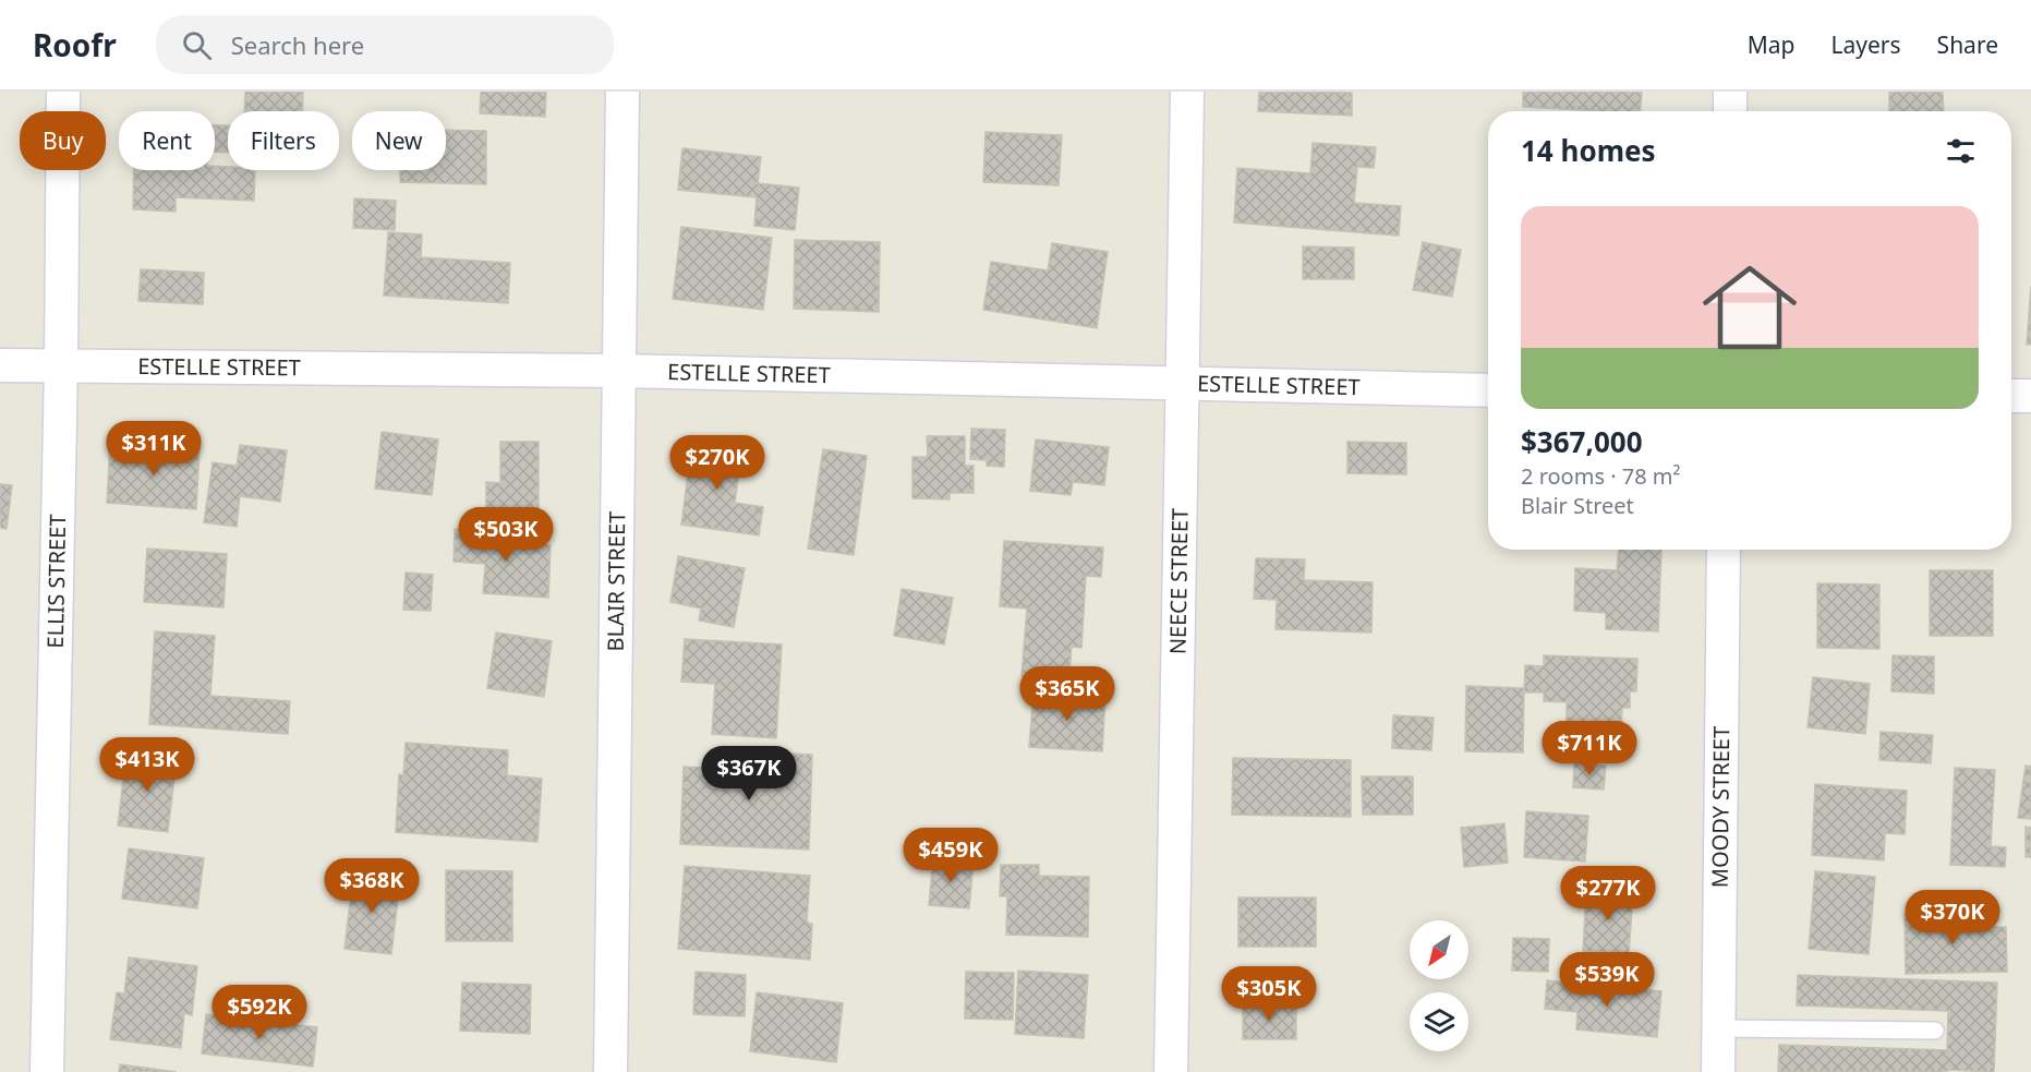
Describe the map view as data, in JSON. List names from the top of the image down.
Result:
{
  "streets": {
    "street": [
      "ESTELLE STREET",
      "ELLIS STREET",
      "BLAIR STREET",
      "NEECE STREET",
      "MOODY STREET"
    ]
  },
  "crossings": [
    ["ESTELLE STREET", "ELLIS STREET"],
    ["ESTELLE STREET", "BLAIR STREET"],
    ["ESTELLE STREET", "NEECE STREET"]
  ],
  "north": "bottom left",
  "page": {
    "header": "Roofr",
    "search": "Search here",
    "nav": ["Map", "Layers", "Share"],
    "chip": [
      "Buy",
      "Rent",
      "Filters",
      "New"
    ],
    "heading": "14 homes",
    "list": [
      {
        "name": "$367,000",
        "note": "2 rooms · 78 m² · Blair Street"
      }
    ],
    "price": [
      "$311K",
      "$270K",
      "$503K",
      "$365K",
      "$711K",
      "$413K",
      "$367K",
      "$459K",
      "$368K",
      "$277K",
      "$370K",
      "$539K",
      "$305K",
      "$592K"
    ]
  }
}
